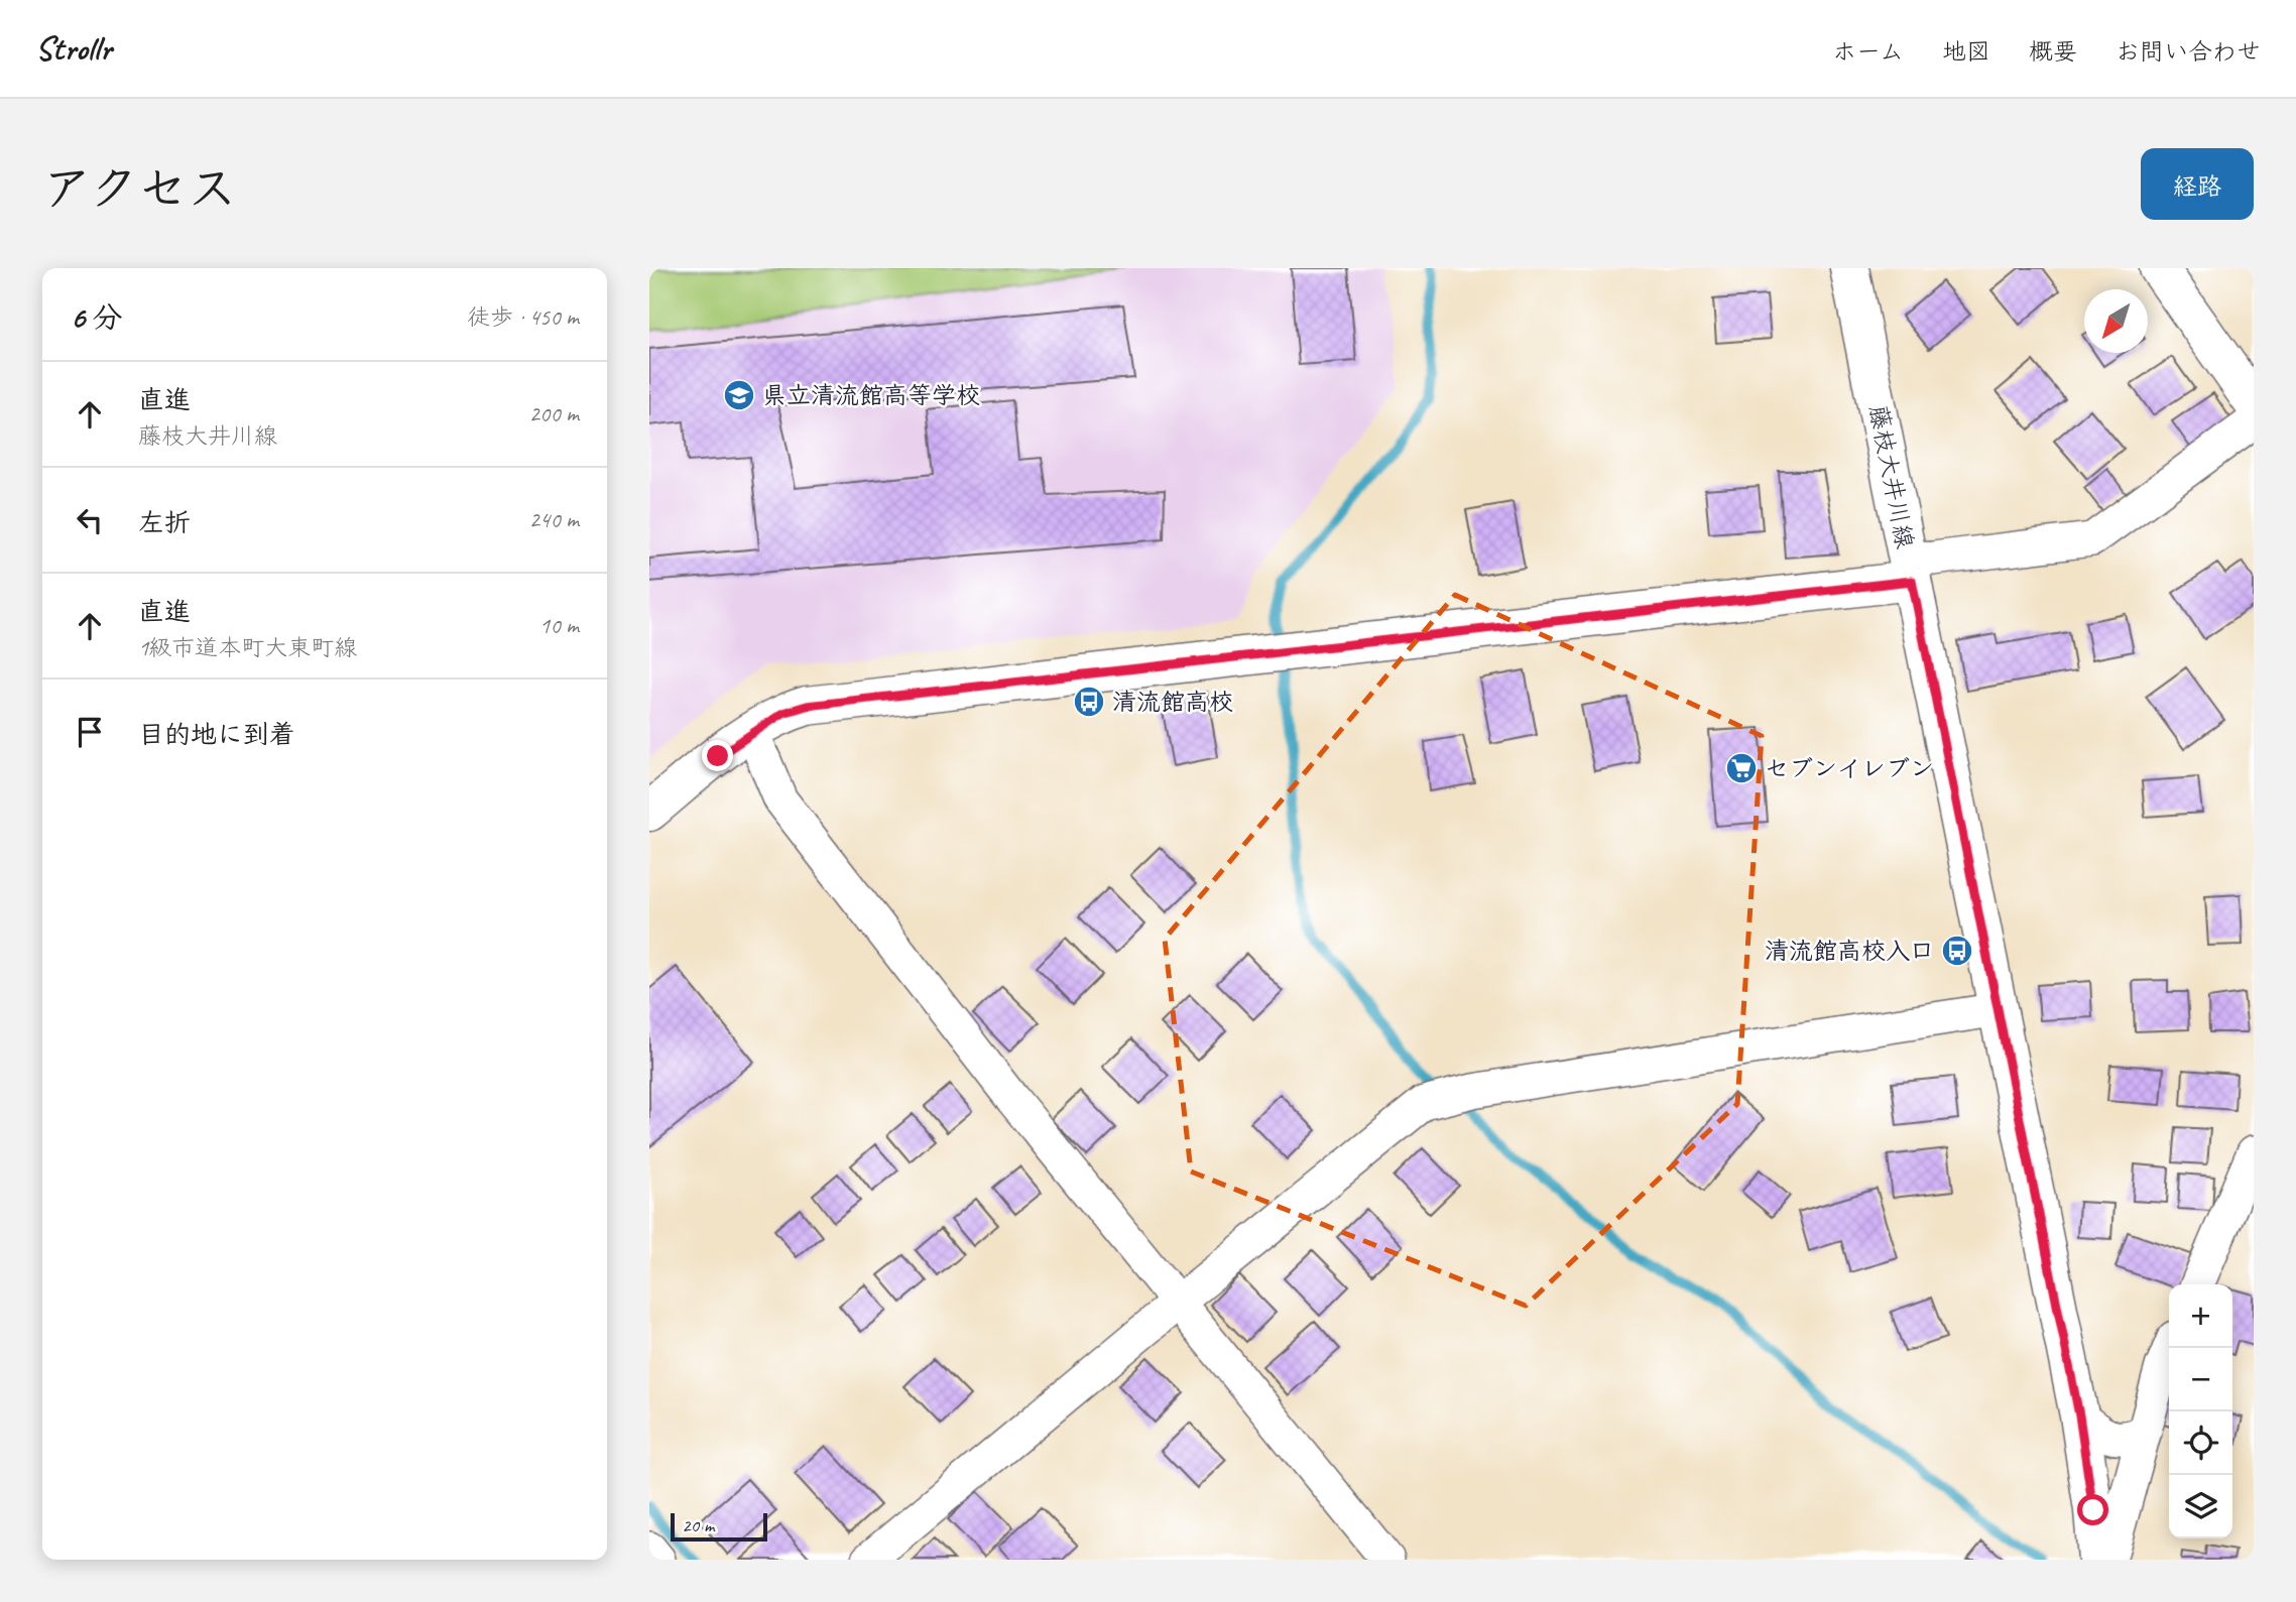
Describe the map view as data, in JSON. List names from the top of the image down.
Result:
{
  "streets": {
    "main road": ["藤枝大井川線"]
  },
  "places": {
    "school or university": ["県立清流館高等学校"],
    "bus stop": ["清流館高校", "清流館高校入口"],
    "supermarket": ["セブンイレブン"]
  },
  "scale_bar": "20 m",
  "north": "bottom left",
  "page": {
    "header": "Strollr",
    "nav": [
      "ホーム",
      "地図",
      "概要",
      "お問い合わせ"
    ],
    "title": "アクセス",
    "buttons": "経路",
    "heading": ["6 分", "徒歩 · 450 m"],
    "list": [
      ["直進", "藤枝大井川線", "200 m"],
      ["左折", "240 m"],
      ["直進", "1級市道本町大東町線", "10 m"],
      "目的地に到着"
    ],
    "map_buttons": ["+", "−"],
    "scale": "20 m"
  }
}
